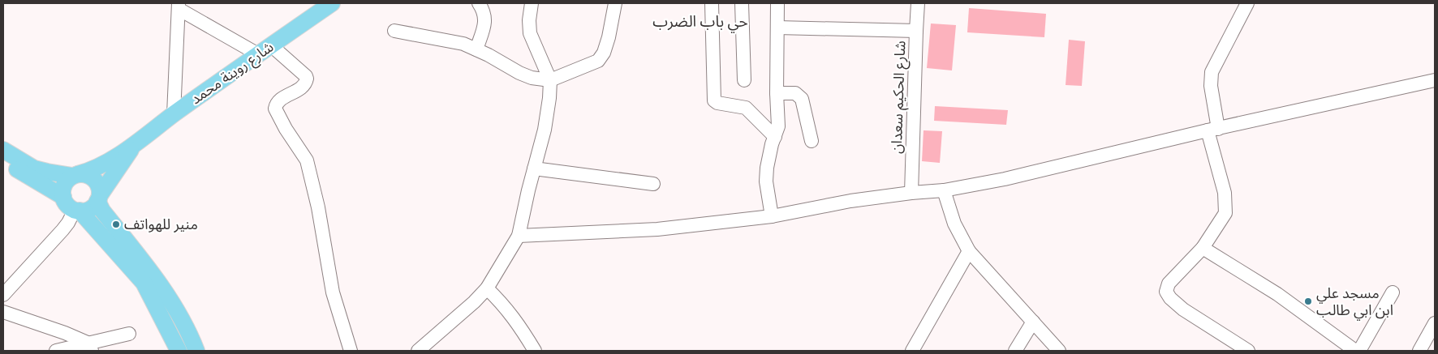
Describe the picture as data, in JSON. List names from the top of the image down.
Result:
{
  "streets": {
    "main road": ["شارع روينة محمد"],
    "street": ["شارع الحكيم سعدان"]
  },
  "districts": ["حي باب الضرب"],
  "places": ["منير للهواتف", "مسجد علي ابن ابي طالب"]
}
